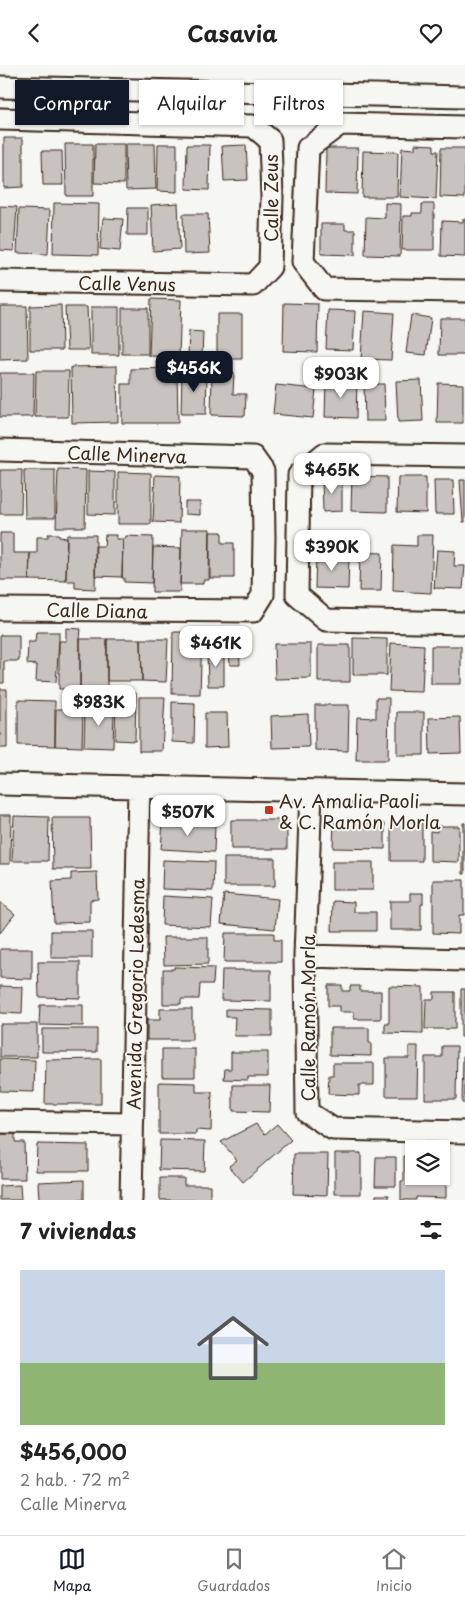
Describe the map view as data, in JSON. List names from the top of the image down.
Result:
{
  "streets": {
    "street": [
      "Calle Zeus",
      "Calle Venus",
      "Calle Minerva",
      "Calle Diana",
      "Avenida Gregorio Ledesma",
      "Calle Ramón Morla"
    ]
  },
  "crossings": [
    ["Calle Zeus", "Calle Venus"],
    ["Calle Minerva", "Calle Diana"]
  ],
  "places": {
    "transit": ["Av. Amalia Paoli & C. Ramón Morla"]
  },
  "page": {
    "header": "Casavia",
    "chip": ["Comprar", "Alquilar", "Filtros"],
    "price": [
      "$456K",
      "$903K",
      "$465K",
      "$390K",
      "$461K",
      "$983K",
      "$507K"
    ],
    "heading": "7 viviendas",
    "list": [
      {
        "name": "$456,000",
        "note": "2 hab. · 72 m² · Calle Minerva"
      }
    ],
    "tabs": ["Mapa", "Guardados", "Inicio"]
  }
}
